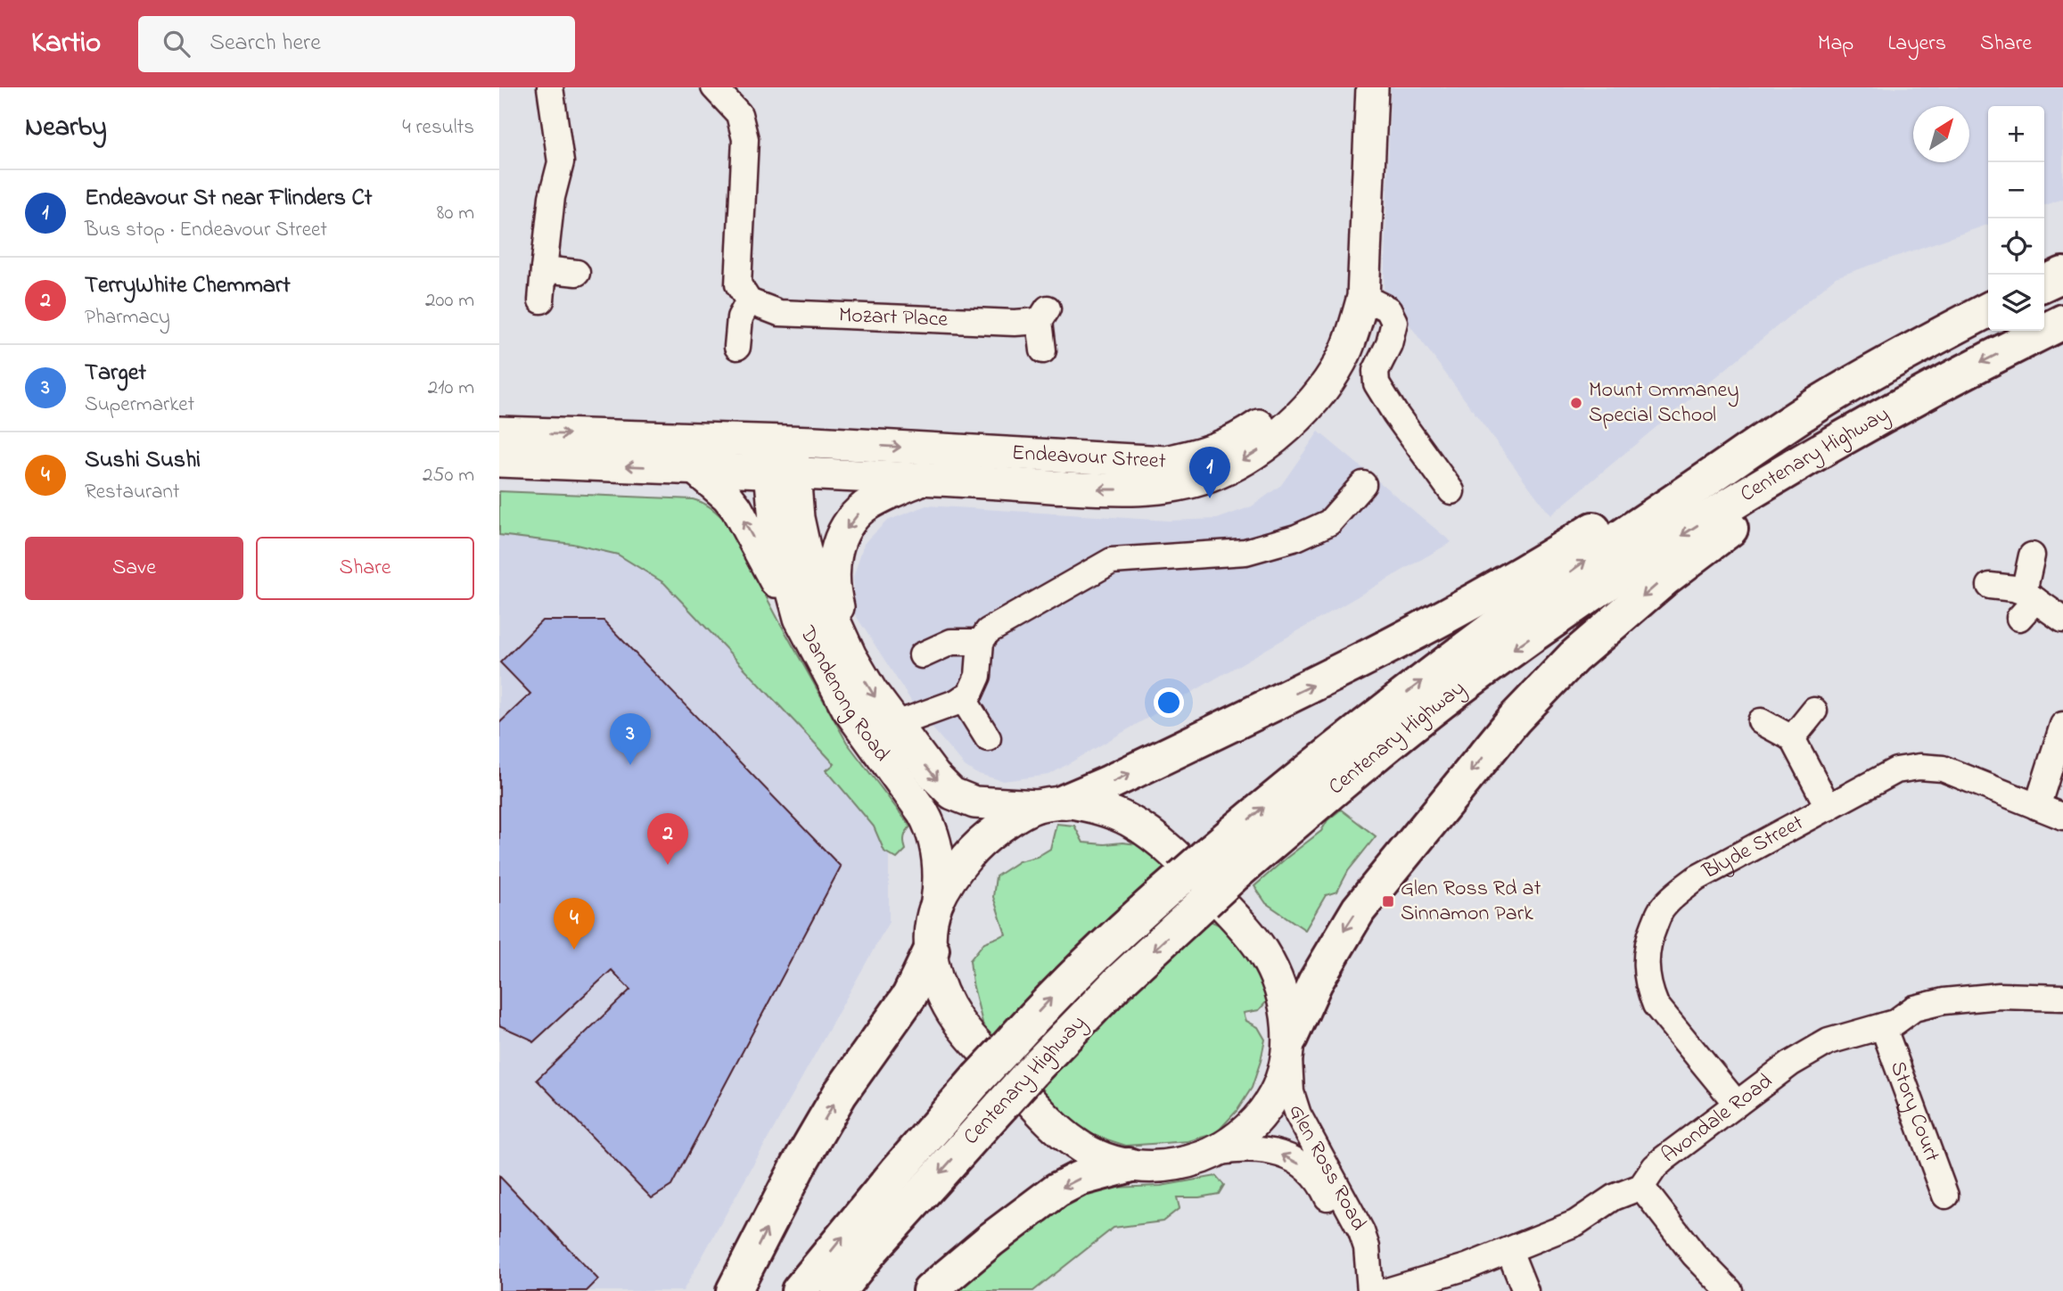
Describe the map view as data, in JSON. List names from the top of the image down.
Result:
{
  "streets": {
    "highway": ["Centenary Highway"],
    "main road": ["Endeavour Street", "Dandenong Road"],
    "street": [
      "Mozart Place",
      "Blyde Street",
      "Story Court",
      "Avondale Road",
      "Glen Ross Road"
    ]
  },
  "crossings": [
    ["Endeavour Street", "Dandenong Road"],
    ["Dandenong Road", "Glen Ross Road"],
    ["Blyde Street", "Avondale Road"],
    ["Story Court", "Avondale Road"],
    ["Avondale Road", "Glen Ross Road"]
  ],
  "one_way": ["Glen Ross Road"],
  "places": {
    "other": ["Mount Ommaney Special School"],
    "transit": ["Glen Ross Rd at Sinnamon Park"]
  },
  "north": "top right",
  "page": {
    "header": "Kartio",
    "search": "Search here",
    "nav": ["Map", "Layers", "Share"],
    "heading": ["Nearby", "4 results"],
    "map_buttons": ["+", "−"],
    "list": [
      {
        "mark": "1",
        "name": "Endeavour St near Flinders Ct",
        "note": "Bus stop · Endeavour Street",
        "value": "80 m"
      },
      {
        "mark": "2",
        "name": "TerryWhite Chemmart",
        "note": "Pharmacy",
        "value": "200 m"
      },
      {
        "mark": "3",
        "name": "Target",
        "note": "Supermarket",
        "value": "210 m"
      },
      {
        "mark": "4",
        "name": "Sushi Sushi",
        "note": "Restaurant",
        "value": "250 m"
      }
    ],
    "pins": [
      "1",
      "3",
      "2",
      "4"
    ],
    "buttons": ["Save", "Share"]
  }
}
